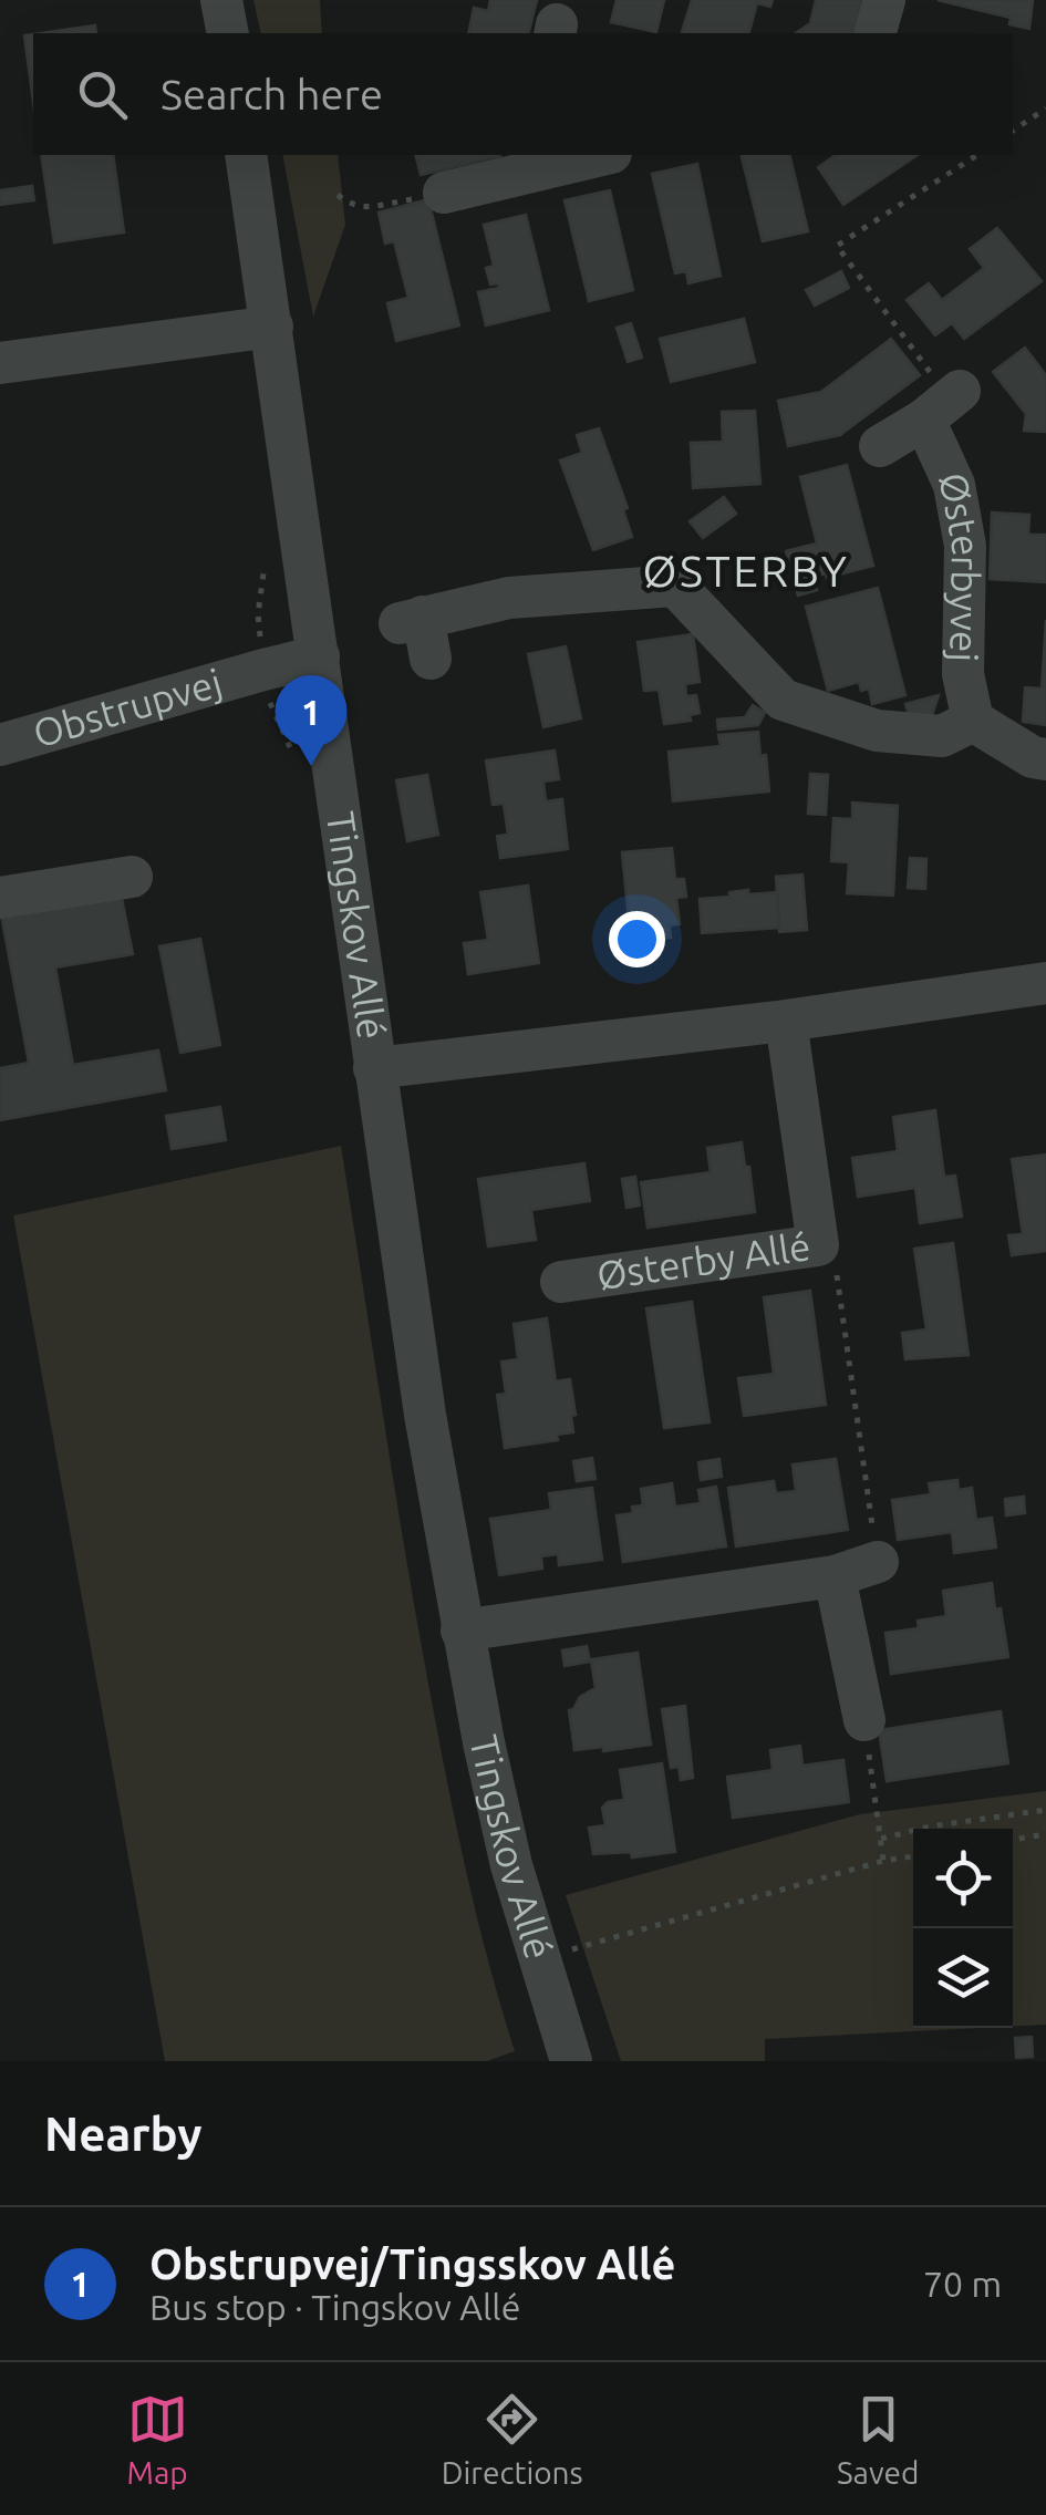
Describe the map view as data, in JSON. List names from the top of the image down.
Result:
{
  "streets": {
    "street": [
      "Østerbyvej",
      "Obstrupvej",
      "Tingskov Allé",
      "Østerby Allé"
    ]
  },
  "crossings": [
    ["Obstrupvej", "Tingskov Allé"]
  ],
  "districts": ["ØSTERBY"],
  "page": {
    "search": "Search here",
    "pins": "1",
    "heading": "Nearby",
    "list": [
      {
        "mark": "1",
        "name": "Obstrupvej/Tingsskov Allé",
        "note": "Bus stop · Tingskov Allé",
        "value": "70 m"
      }
    ],
    "nav": ["Map", "Directions", "Saved"]
  }
}
